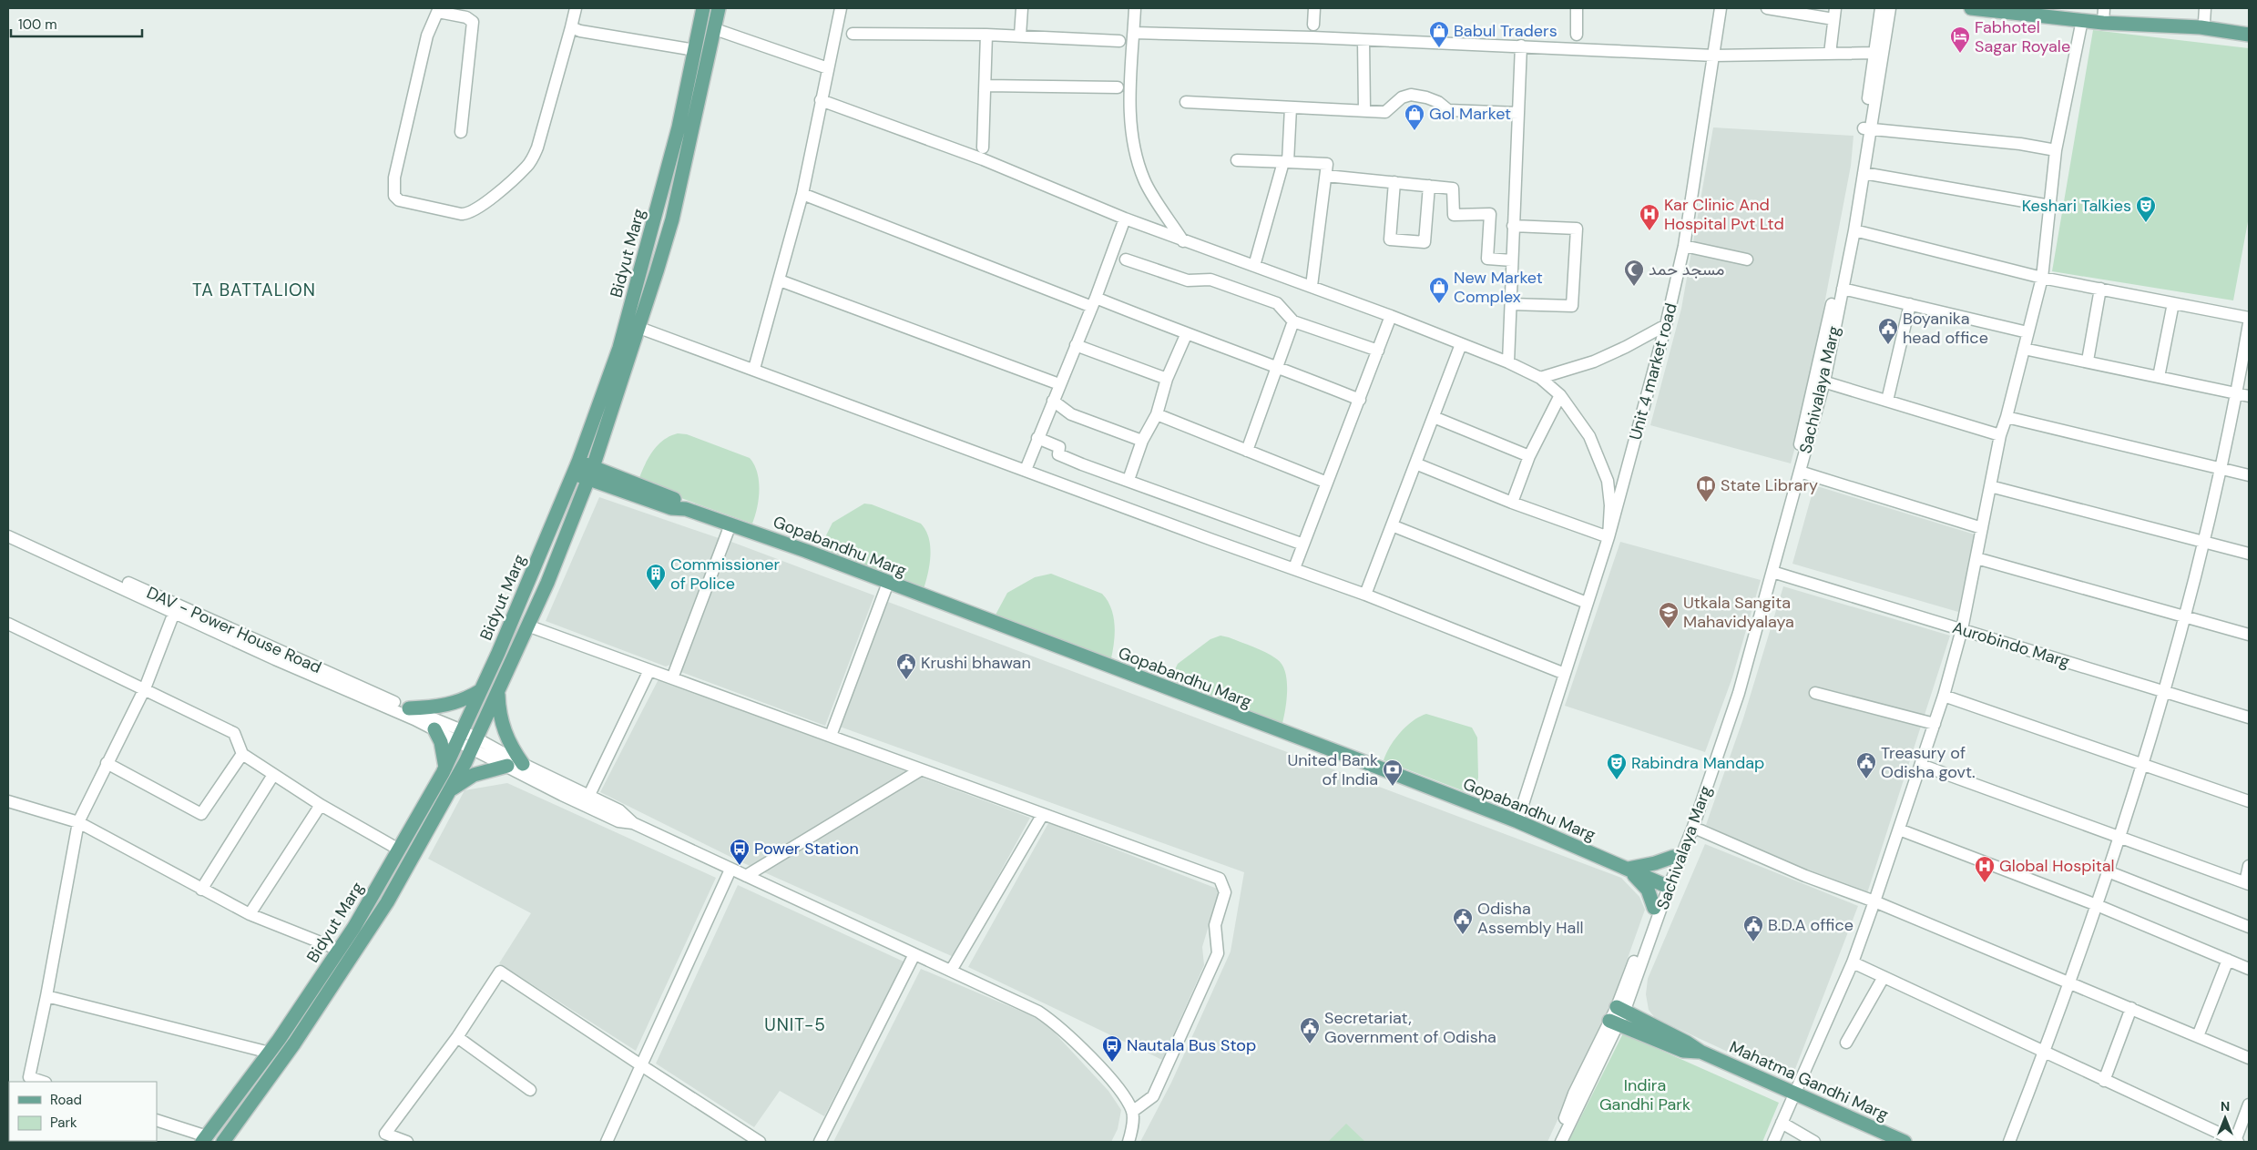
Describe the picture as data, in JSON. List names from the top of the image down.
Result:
{
  "streets": {
    "main road": ["Bidyut Marg", "Gopabandhu Marg", "Mahatma Gandhi Marg"],
    "street": [
      "Unit 4 market road",
      "Sachivalaya Marg",
      "DAV - Power House Road",
      "Aurobindo Marg"
    ]
  },
  "crossings": [
    ["Bidyut Marg", "Gopabandhu Marg"],
    ["Bidyut Marg", "DAV - Power House Road"],
    ["Unit 4 market road", "Gopabandhu Marg"],
    ["Sachivalaya Marg", "Gopabandhu Marg"],
    ["Sachivalaya Marg", "Aurobindo Marg"],
    ["Sachivalaya Marg", "Mahatma Gandhi Marg"]
  ],
  "districts": ["TA BATTALION", "UNIT-5"],
  "parks": ["Indira Gandhi Park"],
  "places": {
    "shop": ["Babul Traders", "Gol Market", "New Market Complex"],
    "hotel": ["Fabhotel Sagar Royale"],
    "theatre": ["Keshari Talkies", "Rabindra Mandap"],
    "hospital": ["Kar Clinic And Hospital Pvt Ltd", "Global Hospital"],
    "mosque": ["مسجد حمد"],
    "public building": [
      "Boyanika head office",
      "Krushi bhawan",
      "Treasury of Odisha govt.",
      "Odisha Assembly Hall",
      "B.D.A office",
      "Secretariat, Government of Odisha"
    ],
    "library": ["State Library"],
    "building": ["Commissioner of Police"],
    "school or university": ["Utkala Sangita Mahavidyalaya"],
    "bank": ["United Bank of India"],
    "bus stop": ["Power Station", "Nautala Bus Stop"]
  },
  "legend": ["Road", "Park"],
  "scale_bar": "100 m",
  "north": "top"
}
